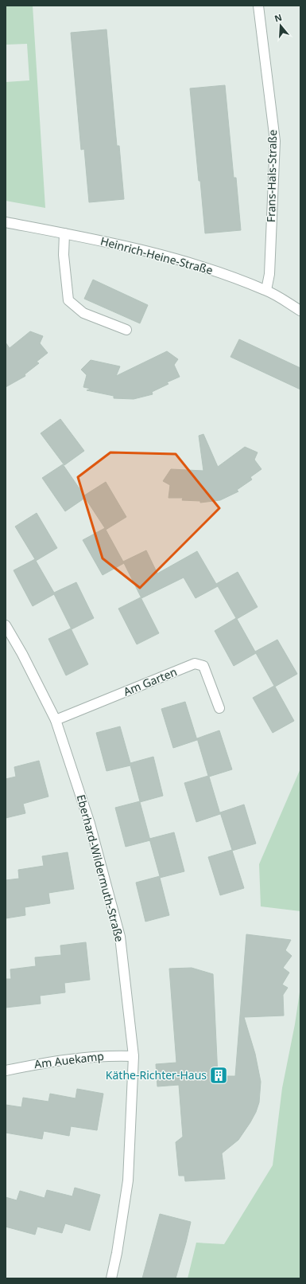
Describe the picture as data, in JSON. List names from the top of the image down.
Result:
{
  "streets": {
    "street": [
      "Frans-Hals-Straße",
      "Heinrich-Heine-Straße",
      "Am Garten",
      "Eberhard-Wildermuth-Straße",
      "Am Auekamp"
    ]
  },
  "crossings": [
    ["Frans-Hals-Straße", "Heinrich-Heine-Straße"],
    ["Am Garten", "Eberhard-Wildermuth-Straße"],
    ["Eberhard-Wildermuth-Straße", "Am Auekamp"]
  ],
  "places": {
    "building": ["Käthe-Richter-Haus"]
  },
  "north": "top"
}
